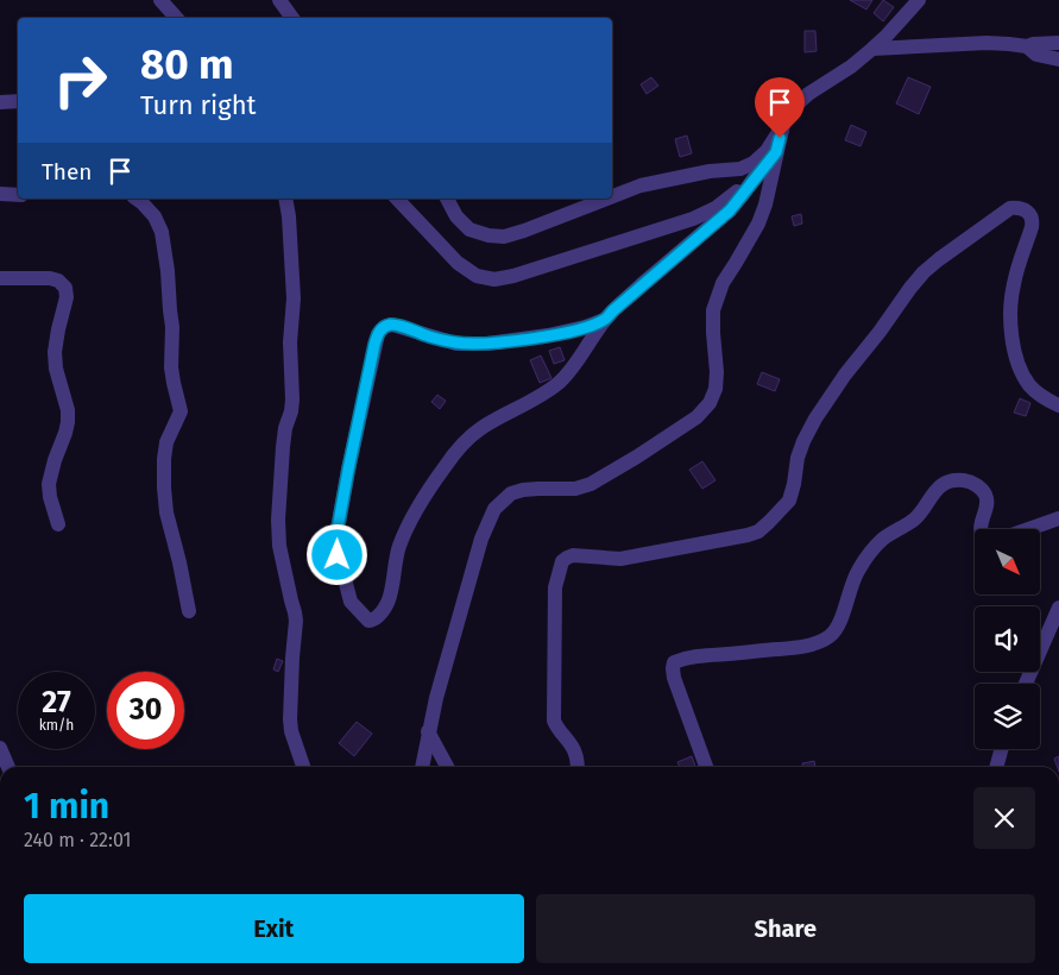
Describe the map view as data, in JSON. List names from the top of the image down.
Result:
{
  "north": "bottom right",
  "page": {
    "turn": ["80 m", "Turn right"],
    "then": "Then",
    "speed": "27 km/h",
    "limit": "30",
    "heading": ["1 min", "240 m · 22:01"],
    "buttons": ["Exit", "Share"]
  }
}
